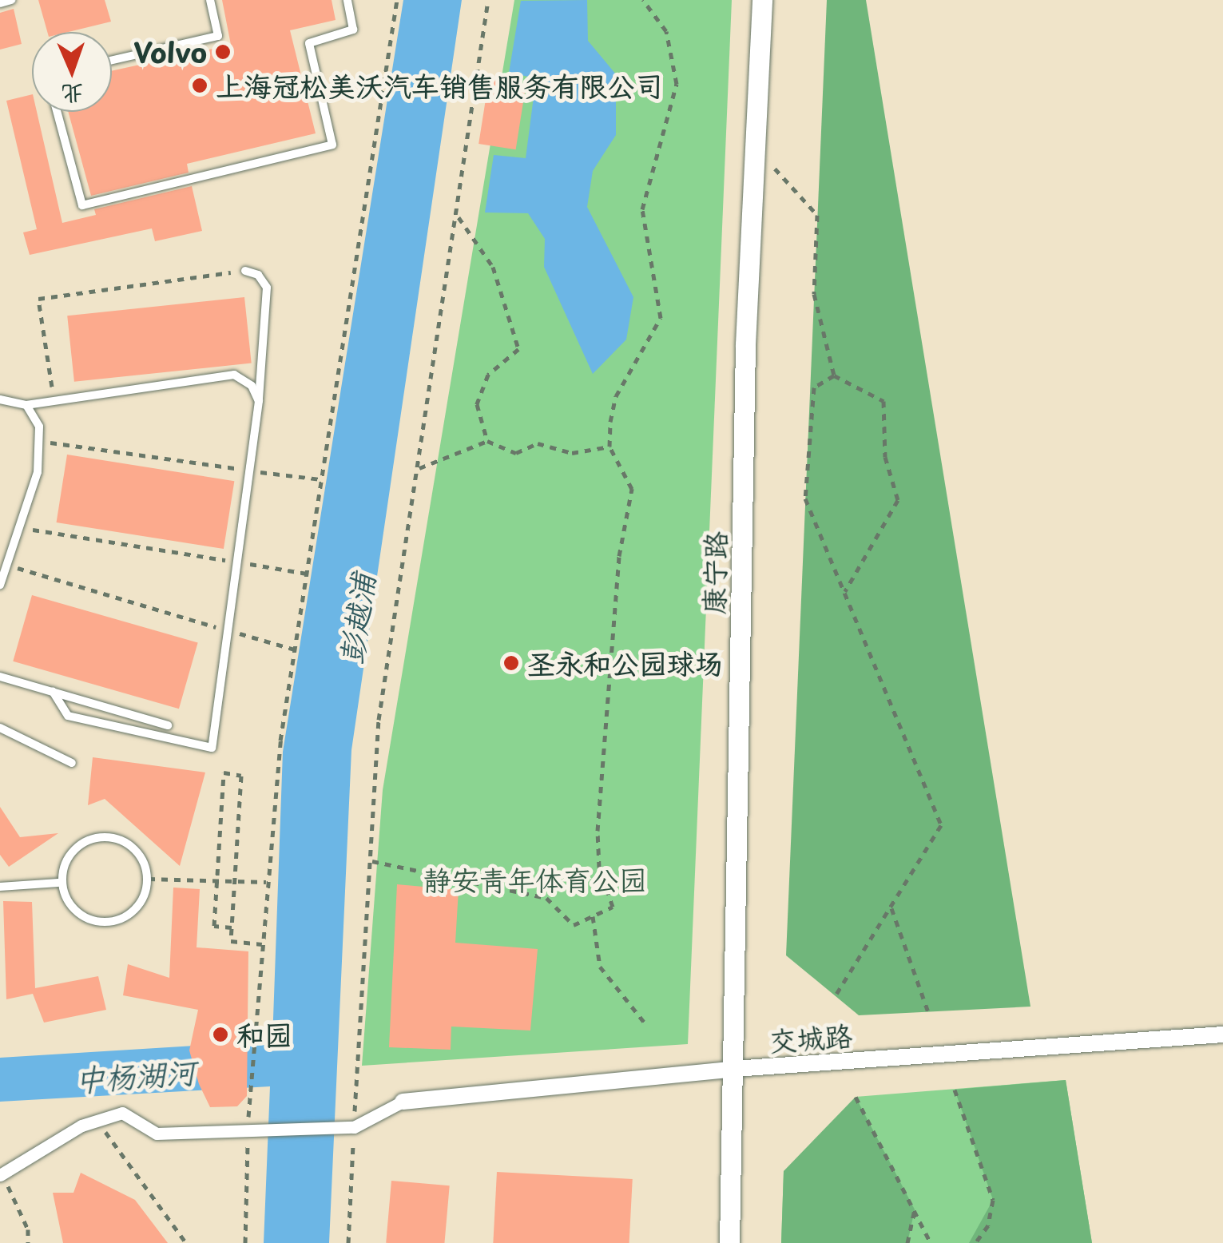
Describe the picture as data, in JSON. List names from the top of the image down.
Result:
{
  "streets": {
    "street": ["康宁路", "交城路"]
  },
  "crossings": [
    ["康宁路", "交城路"]
  ],
  "water": ["彭越浦", "中杨湖河"],
  "parks": ["静安青年体育公园"],
  "places": [
    "Volvo",
    "上海冠松美沃汽车销售服务有限公司",
    "圣永和公园球场",
    "和园"
  ],
  "north": "bottom"
}
